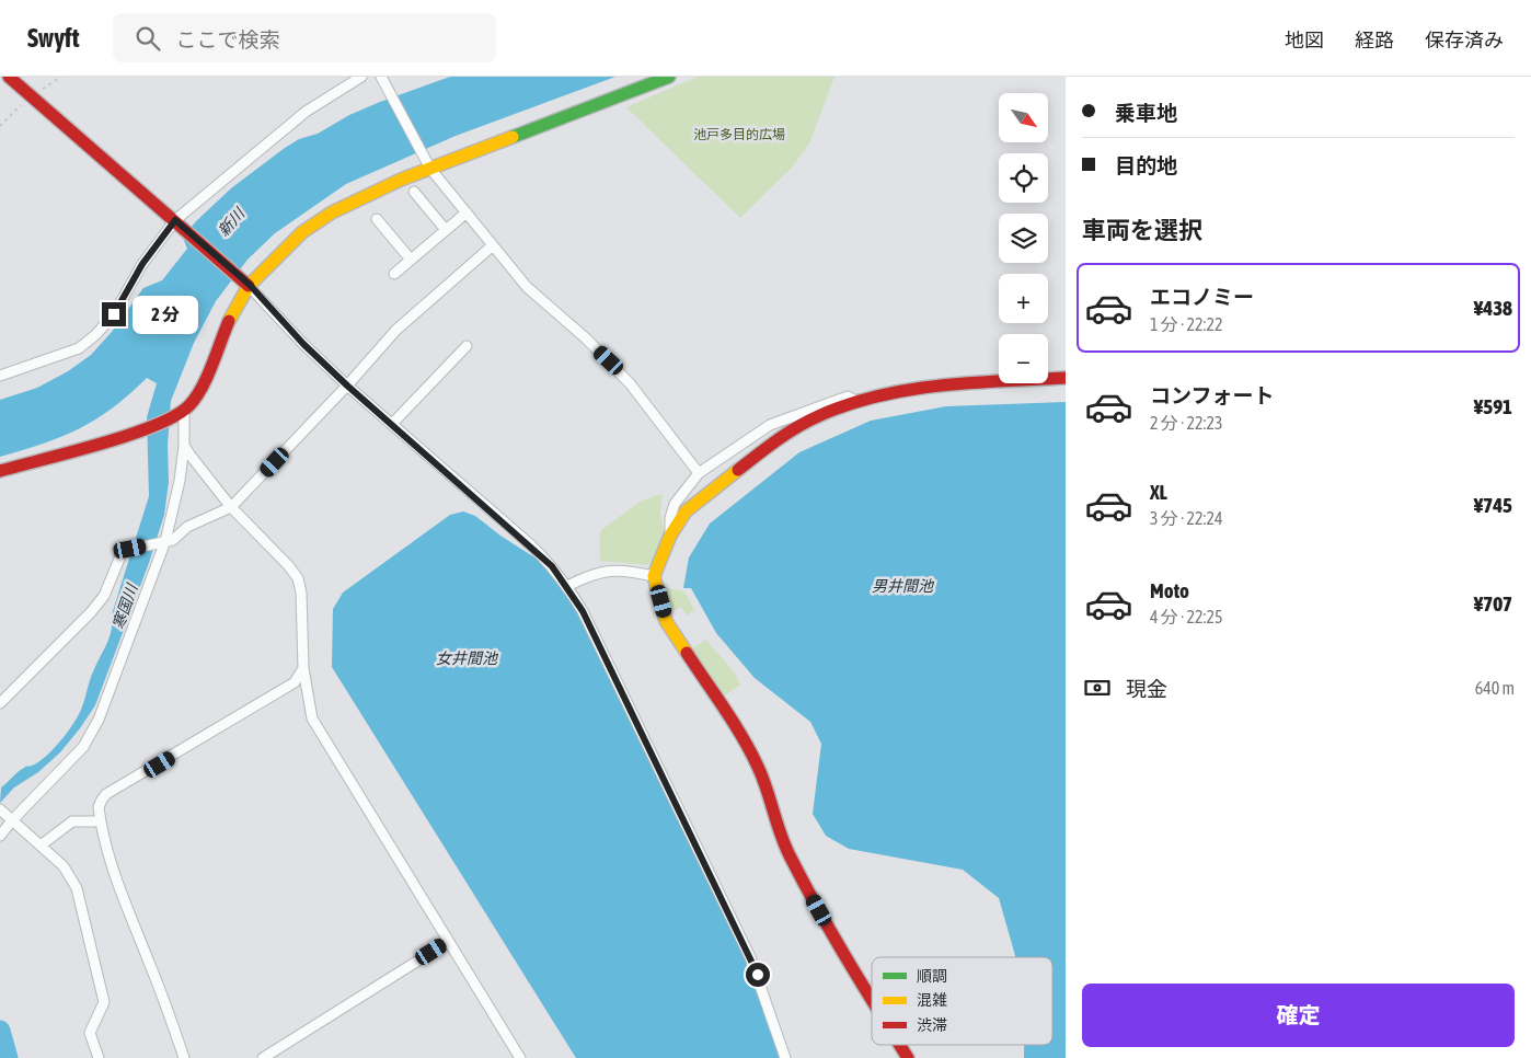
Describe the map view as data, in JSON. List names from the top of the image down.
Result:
{
  "water": [
    "新川",
    "男井間池",
    "寒国川",
    "女井間池"
  ],
  "parks": ["池戸多目的広場"],
  "legend": ["順調", "混雑", "渋滞"],
  "north": "bottom right",
  "page": {
    "header": "Swyft",
    "search": "ここで検索",
    "nav": ["地図", "経路", "保存済み"],
    "banner": ["乗車地", "目的地"],
    "map_buttons": ["+", "−"],
    "heading": "車両を選択",
    "list": [
      {
        "name": "エコノミー",
        "note": "1 分 · 22:22",
        "value": "¥438"
      },
      {
        "name": "コンフォート",
        "note": "2 分 · 22:23",
        "value": "¥591"
      },
      {
        "name": "XL",
        "note": "3 分 · 22:24",
        "value": "¥745"
      },
      {
        "name": "Moto",
        "note": "4 分 · 22:25",
        "value": "¥707"
      }
    ],
    "bubble": "2 分",
    "pay": ["現金", "640 m"],
    "buttons": "確定"
  }
}
